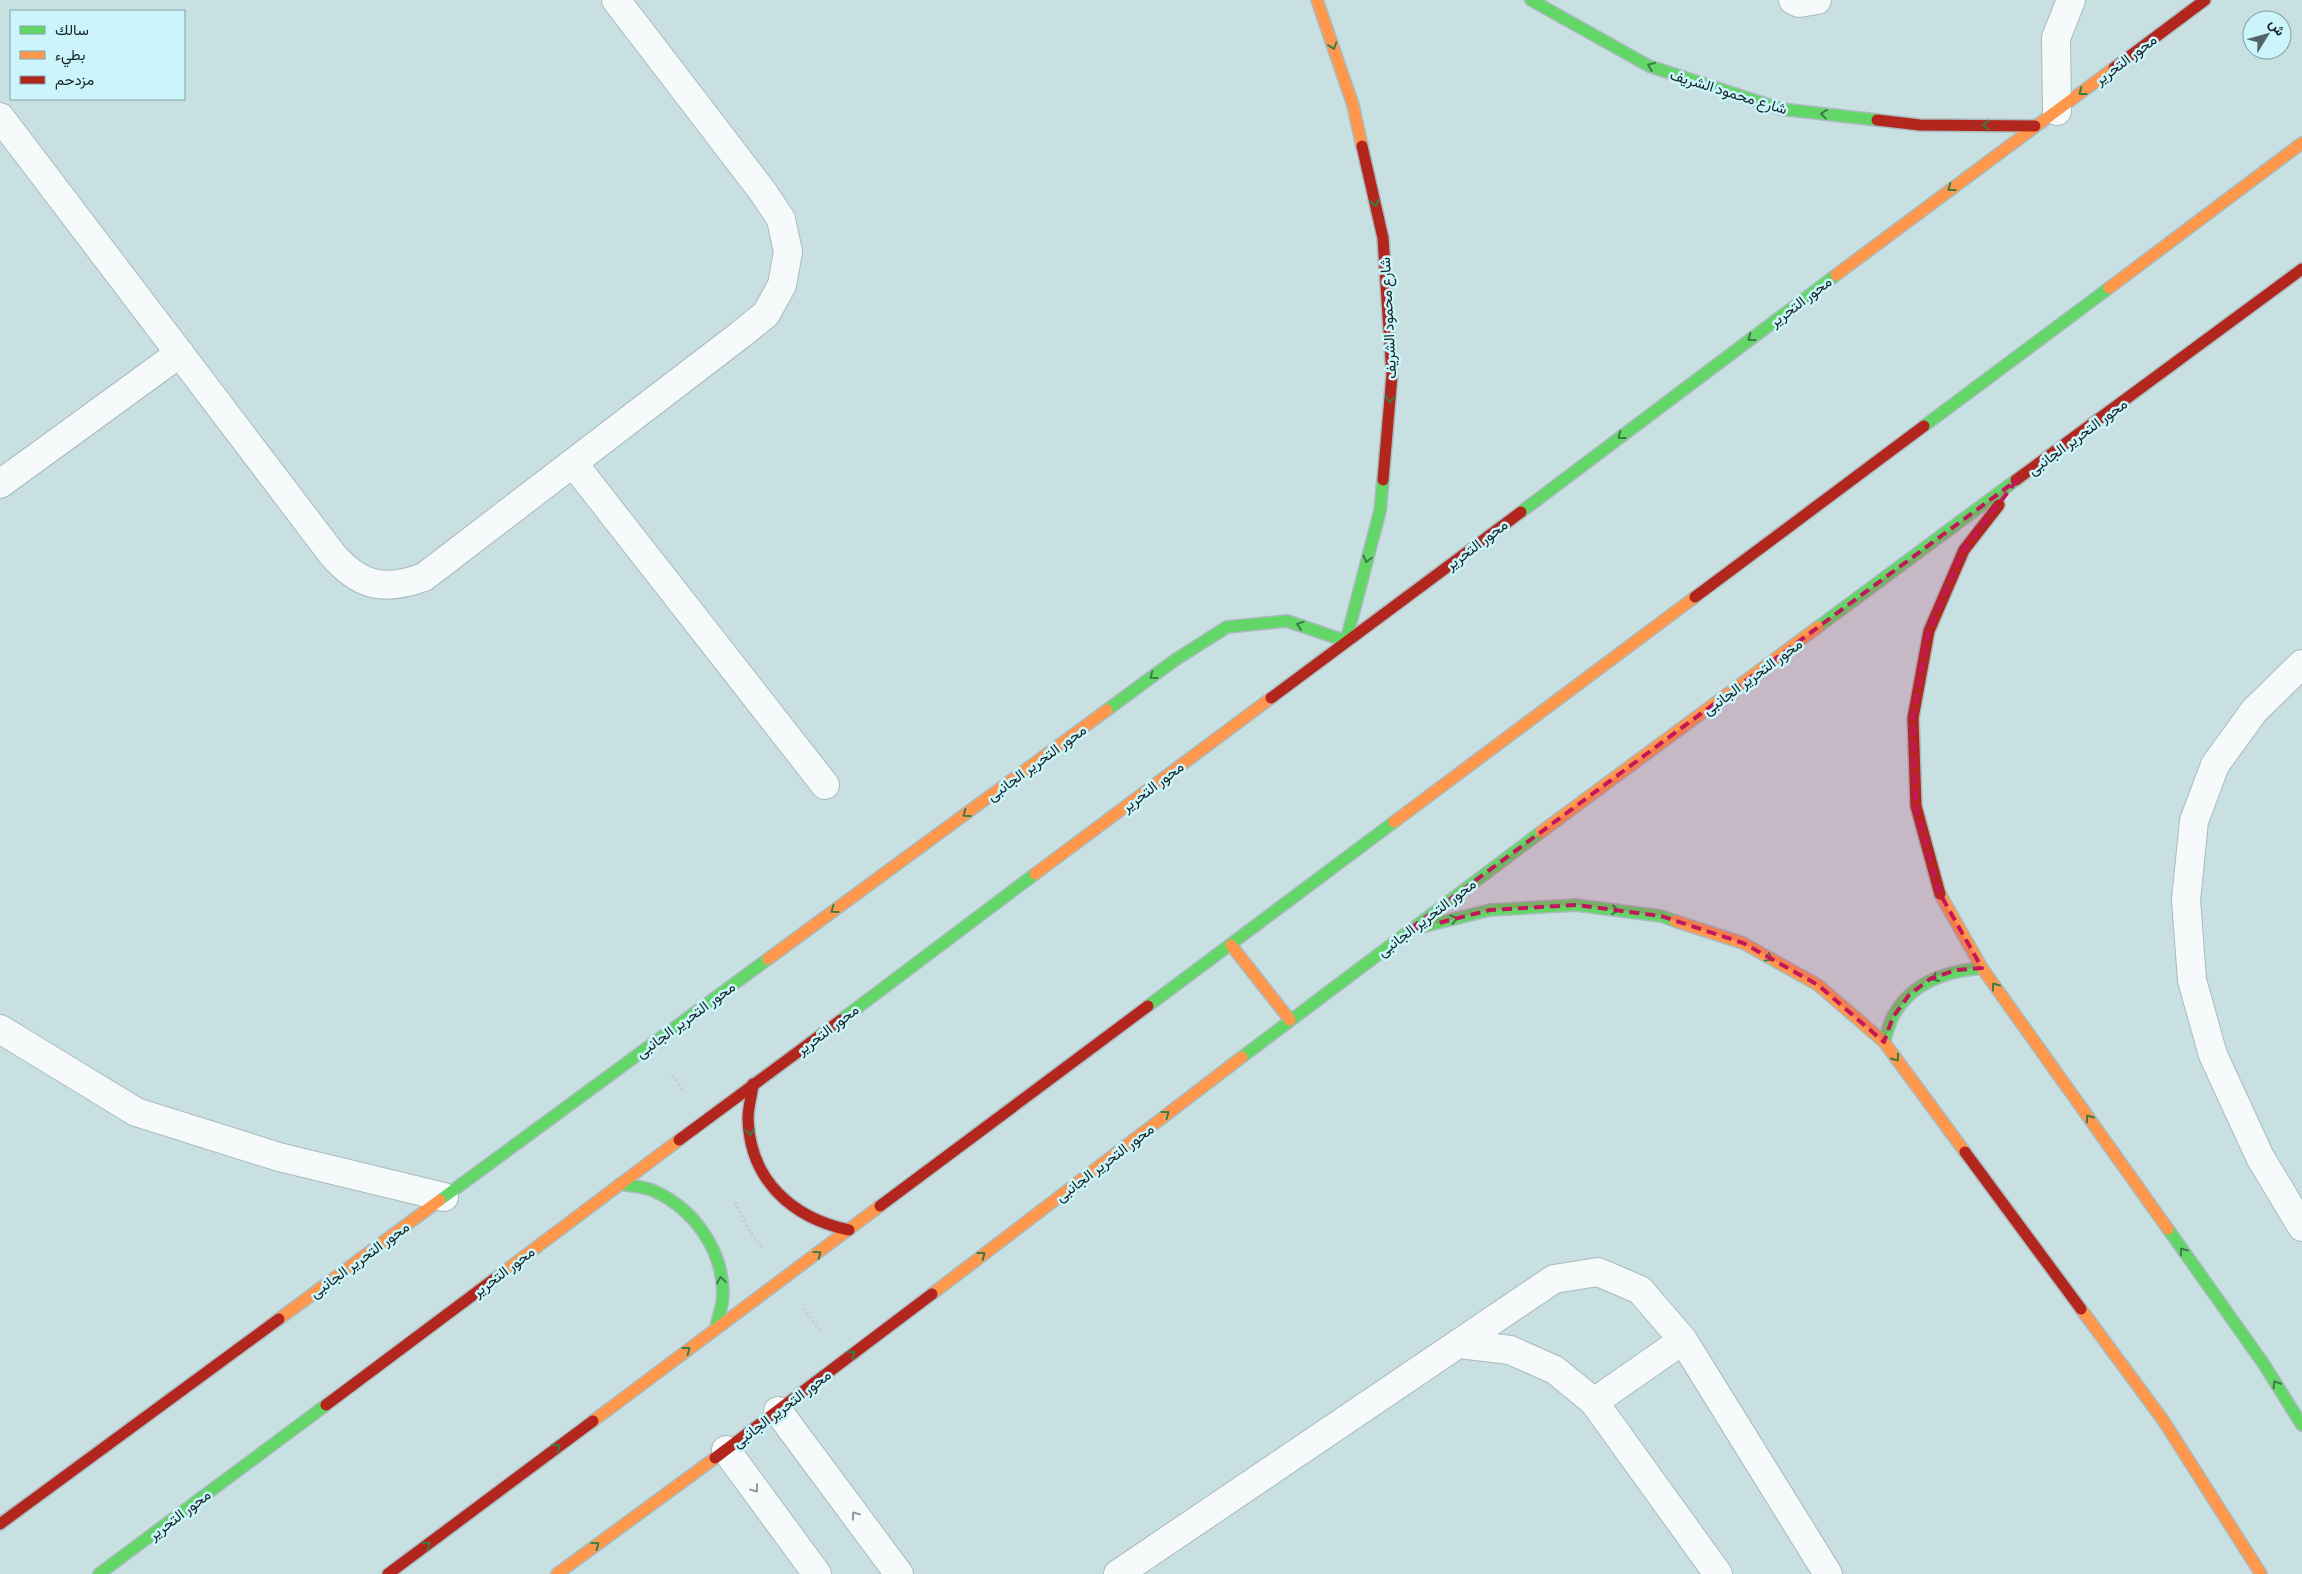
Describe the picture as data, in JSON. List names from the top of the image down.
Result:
{
  "streets": {
    "street": ["محور التحرير", "شارع محمود الشريف", "محور التحرير الجانبى"]
  },
  "crossings": [
    ["محور التحرير", "شارع محمود الشريف"],
    ["محور التحرير", "محور التحرير الجانبى"],
    ["شارع محمود الشريف", "محور التحرير الجانبى"]
  ],
  "one_way": ["محور التحرير"],
  "legend": ["سالك", "بطيء", "مزدحم"],
  "north": "top right"
}
